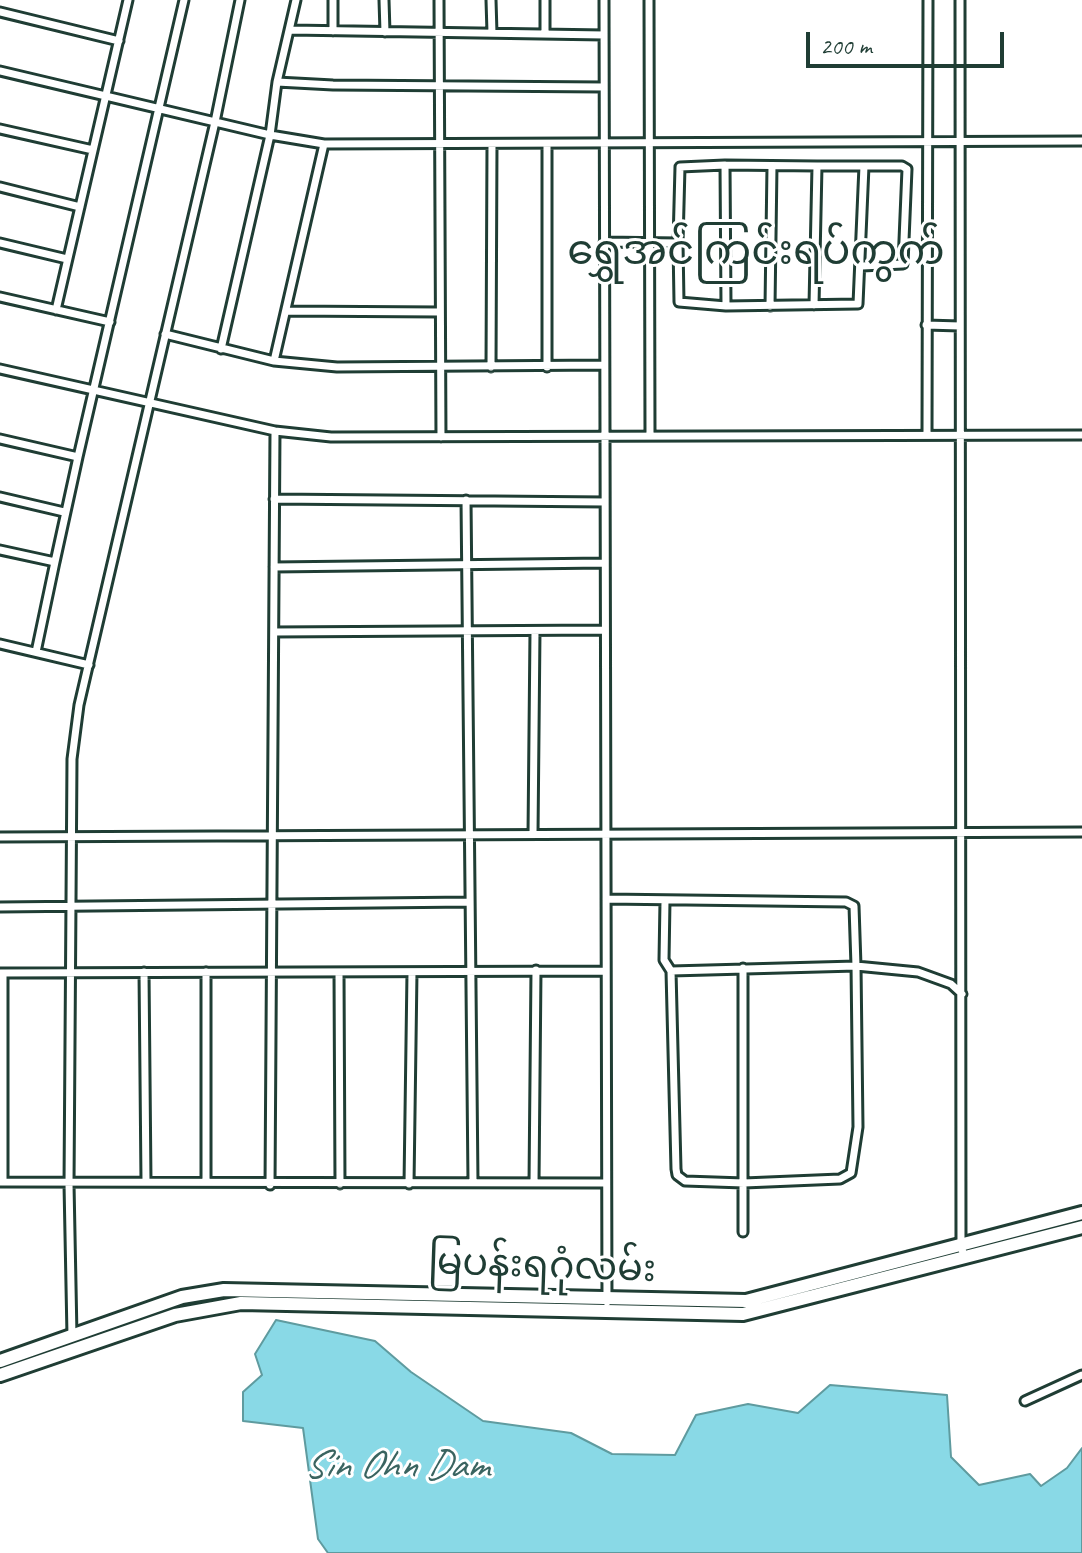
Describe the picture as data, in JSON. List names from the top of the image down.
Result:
{
  "streets": {
    "main road": ["မြပန်းရဂုံလမ်း"]
  },
  "districts": ["ရွှေအင်ကြင်းရပ်ကွက်"],
  "water": ["Sin Ohn Dam"],
  "scale_bar": "200 m"
}
